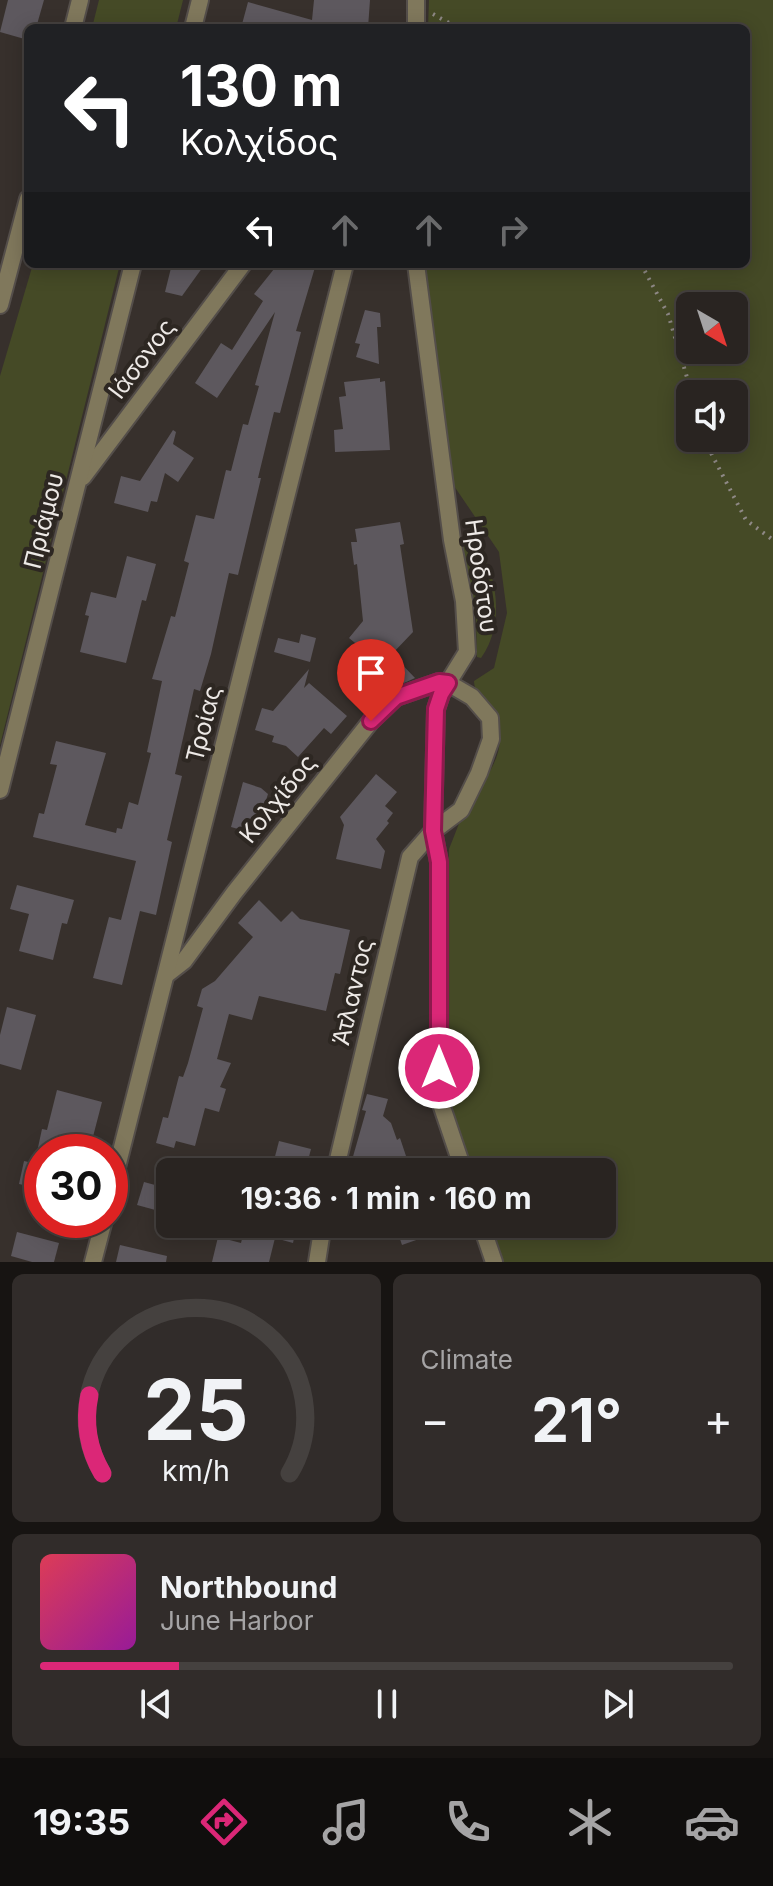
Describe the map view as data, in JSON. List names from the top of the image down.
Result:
{
  "streets": {
    "street": [
      "Ιάσονος",
      "Πριάμου",
      "Ηροδότου",
      "Τροίας",
      "Κολχίδος",
      "Άτλαντος"
    ]
  },
  "crossings": [
    ["Ιάσονος", "Πριάμου"],
    ["Ηροδότου", "Κολχίδος"],
    ["Ηροδότου", "Άτλαντος"],
    ["Τροίας", "Κολχίδος"],
    ["Κολχίδος", "Άτλαντος"]
  ],
  "north": "bottom right",
  "page": {
    "turn": ["130 m", "Κολχίδος"],
    "limit": "30",
    "trip": "19:36 · 1 min · 160 m",
    "tile": "Climate",
    "heat": ["−", "21°", "+"],
    "song": ["Northbound", "June Harbor"],
    "tabs": "19:35",
    "gauge": ["25", "km/h"]
  }
}
